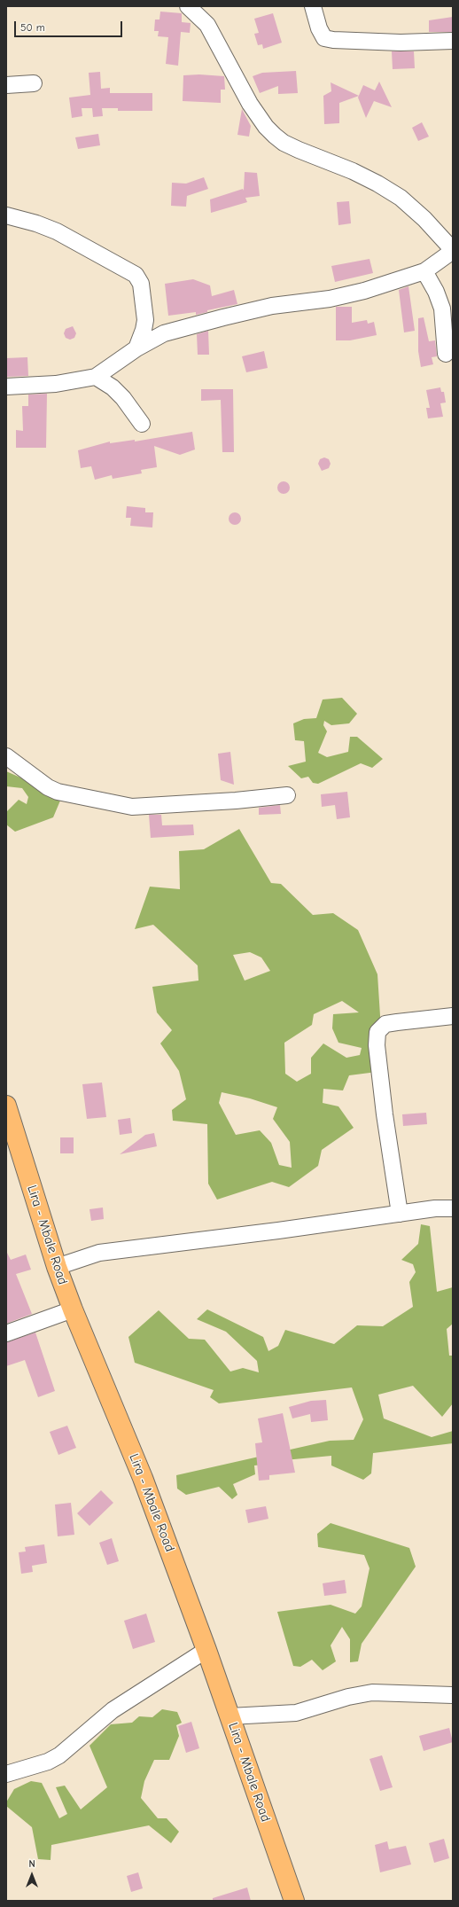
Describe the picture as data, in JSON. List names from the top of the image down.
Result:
{
  "streets": {
    "main road": ["Lira - Mbale Road"]
  },
  "scale_bar": "50 m",
  "north": "top"
}
